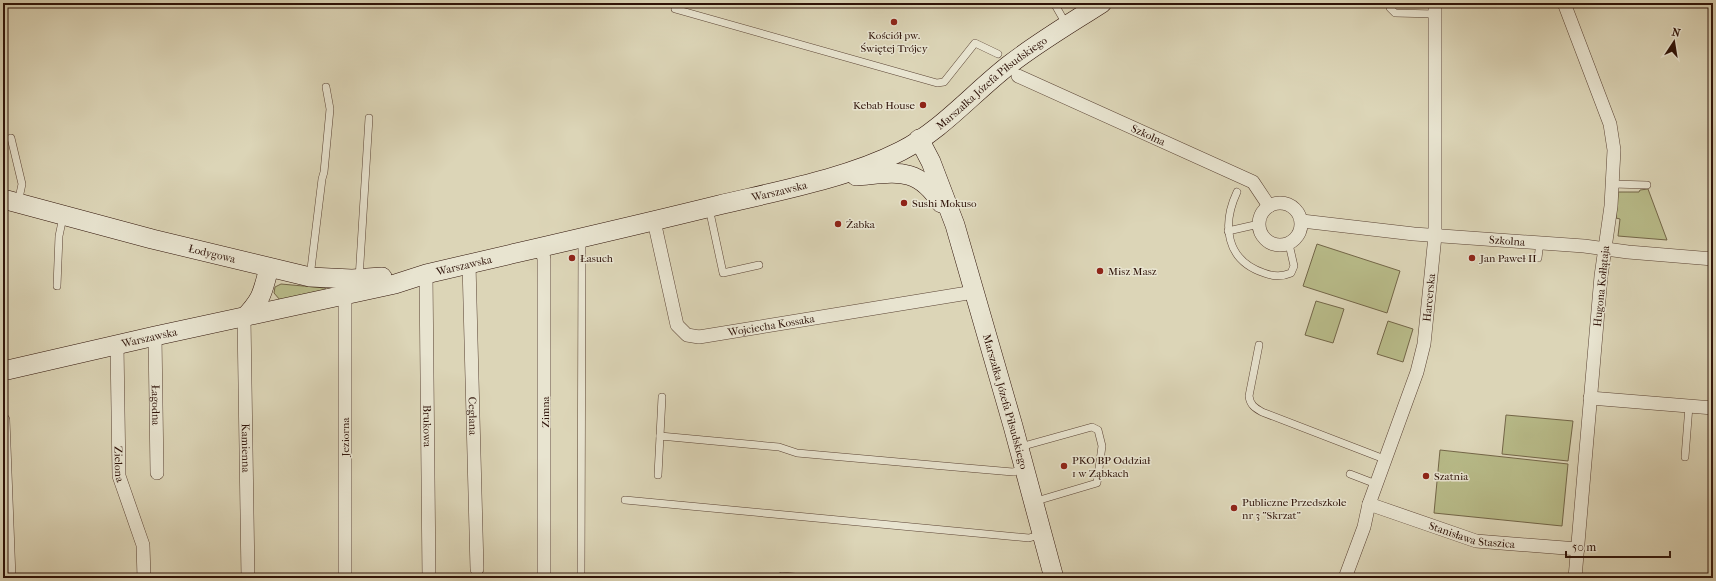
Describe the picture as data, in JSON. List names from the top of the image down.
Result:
{
  "streets": {
    "main road": ["Marszałka Józefa Piłsudskiego", "Warszawska", "Łodygowa"],
    "street": [
      "Szkolna",
      "Hugona Kołłątaja",
      "Harcerska",
      "Wojciecha Kossaka",
      "Łagodna",
      "Zimna",
      "Ceglana",
      "Brukowa",
      "Jeziorna",
      "Kamienna",
      "Zielona",
      "Stanisława Staszica"
    ]
  },
  "crossings": [
    ["Marszałka Józefa Piłsudskiego", "Warszawska"],
    ["Marszałka Józefa Piłsudskiego", "Wojciecha Kossaka"],
    ["Szkolna", "Hugona Kołłątaja"],
    ["Szkolna", "Harcerska"],
    ["Warszawska", "Łodygowa"],
    ["Warszawska", "Wojciecha Kossaka"],
    ["Warszawska", "Łagodna"],
    ["Warszawska", "Zimna"],
    ["Warszawska", "Ceglana"],
    ["Warszawska", "Brukowa"],
    ["Warszawska", "Jeziorna"],
    ["Warszawska", "Kamienna"],
    ["Warszawska", "Zielona"],
    ["Łodygowa", "Brukowa"],
    ["Hugona Kołłątaja", "Stanisława Staszica"],
    ["Harcerska", "Stanisława Staszica"]
  ],
  "places": [
    "Kościół pw. Świętej Trójcy",
    "Kebab House",
    "Sushi Mokuso",
    "Żabka",
    "Łasuch",
    "Jan Paweł II",
    "Misz Masz",
    "PKO BP Oddział 1 w Ząbkach",
    "Szatnia",
    "Publiczne Przedszkole nr 3 \"Skrzat\""
  ],
  "scale_bar": "50 m",
  "north": "top"
}
